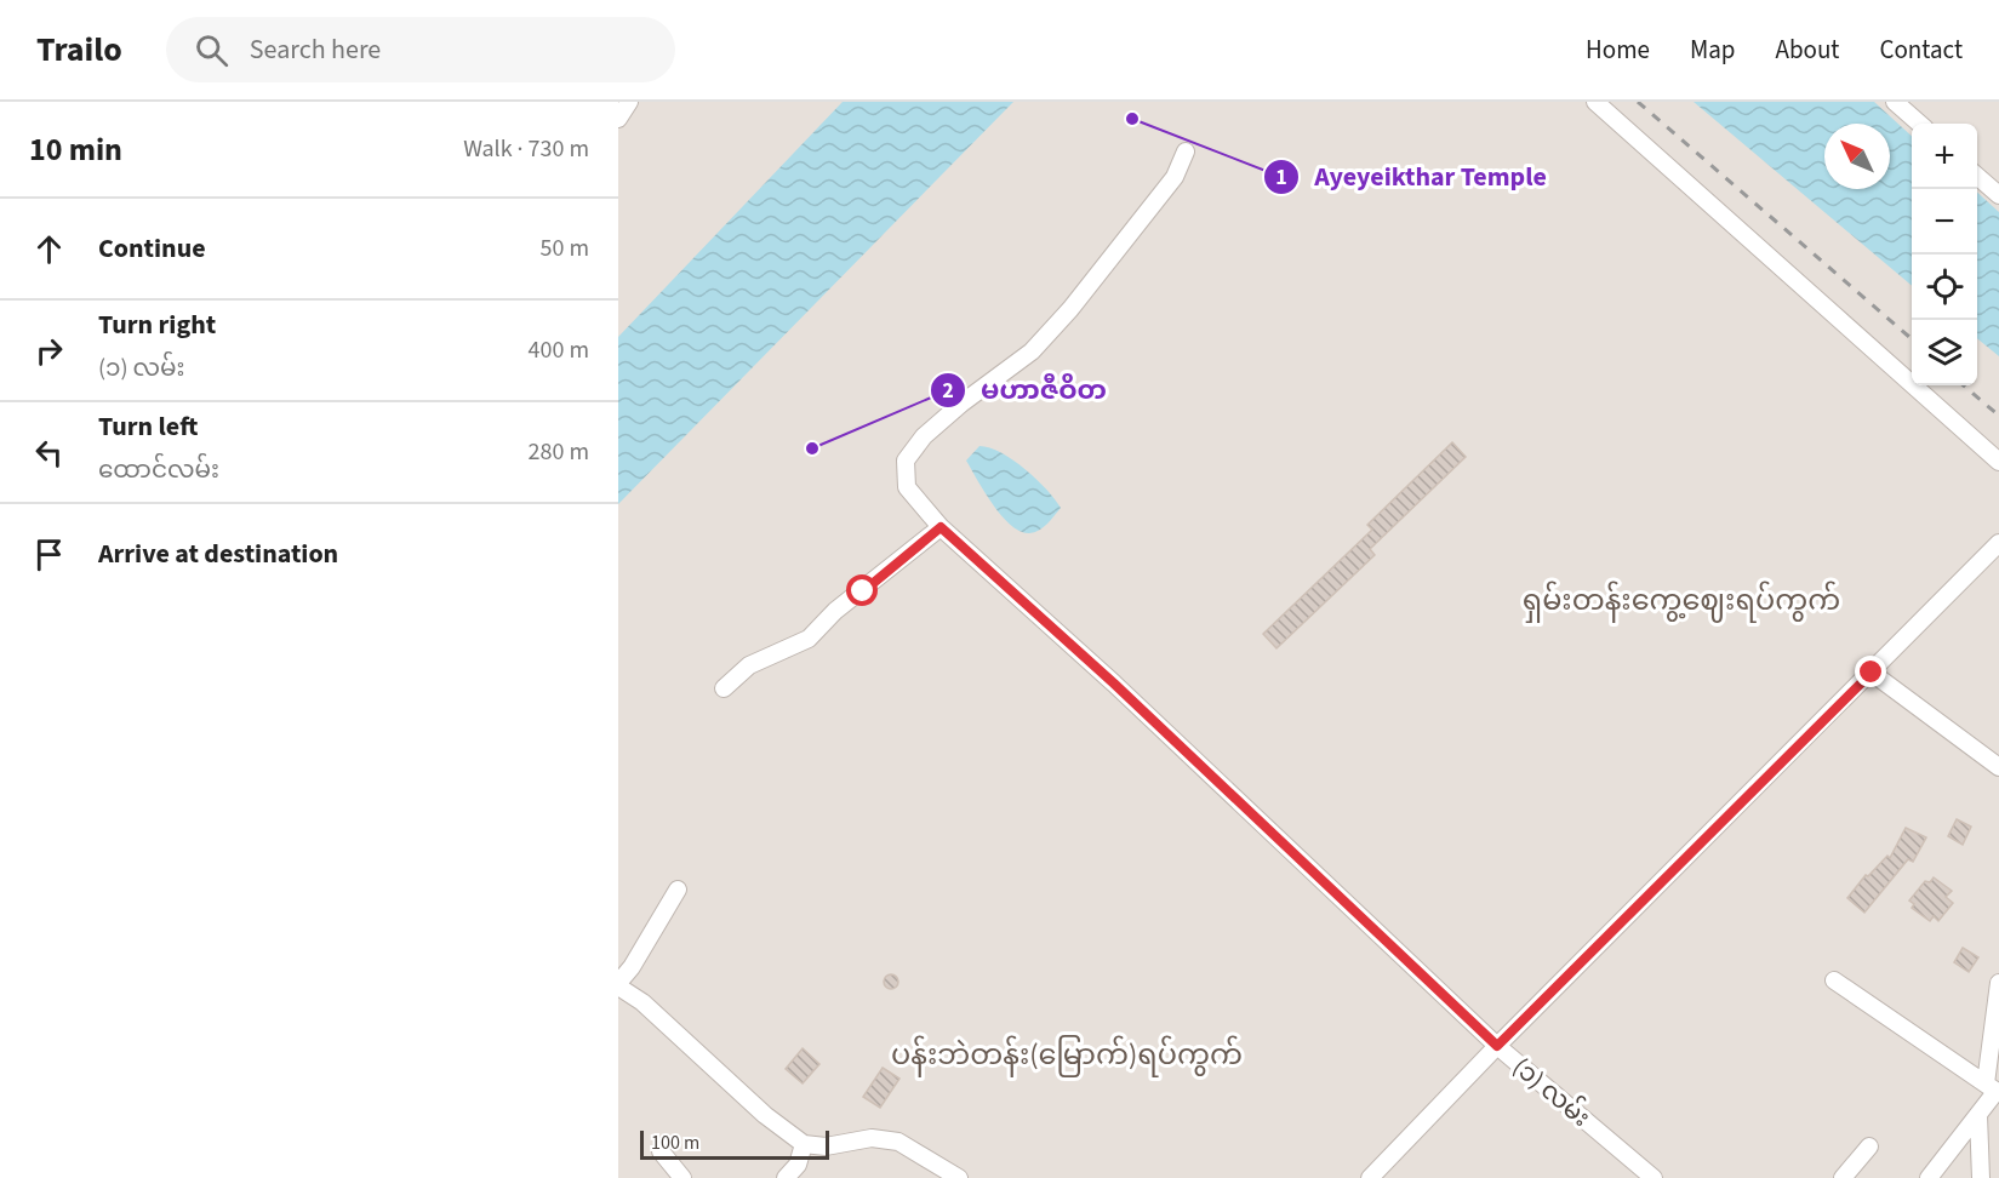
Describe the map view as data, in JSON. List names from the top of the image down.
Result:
{
  "streets": {
    "street": ["(၁) လမ်း"]
  },
  "districts": ["ရှမ်းတန်းကွေ့ဈေးရပ်ကွက်", "ပန်းဘဲတန်း(မြောက်)ရပ်ကွက်"],
  "places": ["Ayeyeikthar Temple", "မဟာဇီဝိတ"],
  "scale_bar": "100 m",
  "north": "top left",
  "page": {
    "header": "Trailo",
    "search": "Search here",
    "nav": [
      "Home",
      "Map",
      "About",
      "Contact"
    ],
    "heading": ["10 min", "Walk · 730 m"],
    "map_buttons": ["+", "−"],
    "list": [
      ["Continue", "50 m"],
      ["Turn right", "(၁) လမ်း", "400 m"],
      ["Turn left", "ထောင်လမ်း", "280 m"],
      "Arrive at destination"
    ],
    "scale": "100 m"
  }
}
